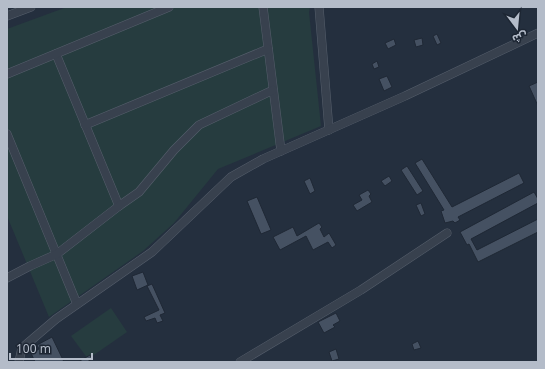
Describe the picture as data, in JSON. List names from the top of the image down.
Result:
{
  "scale_bar": "100 m",
  "north": "bottom"
}
